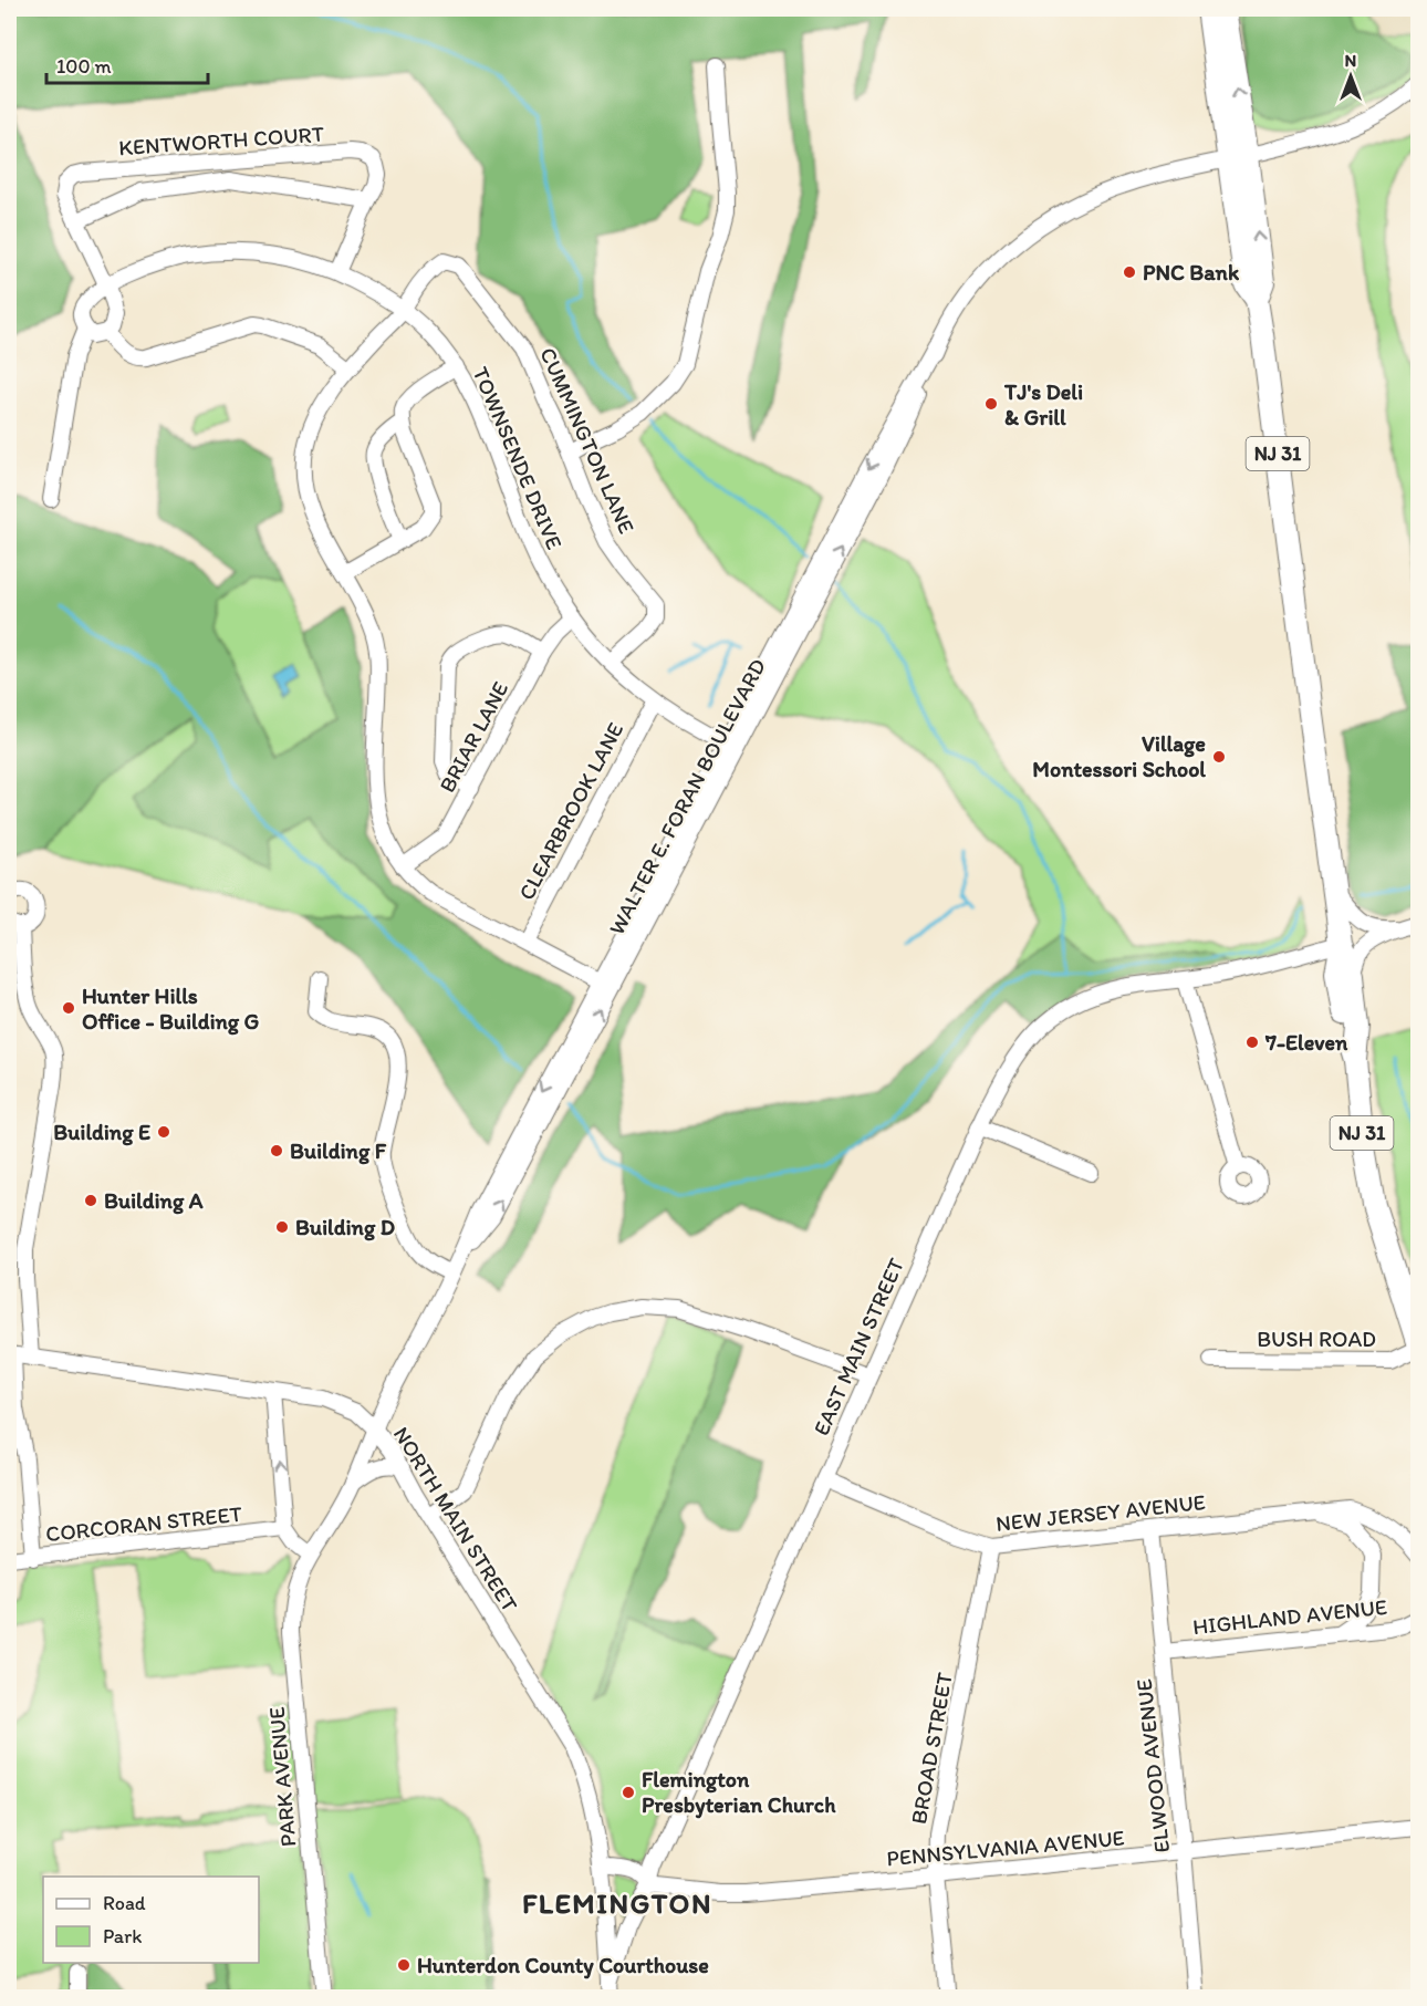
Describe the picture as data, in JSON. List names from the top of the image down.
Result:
{
  "streets": {
    "highway": ["NJ 31"],
    "street": [
      "KENTWORTH COURT",
      "CUMMINGTON LANE",
      "TOWNSENDE DRIVE",
      "BRIAR LANE",
      "WALTER E. FORAN BOULEVARD",
      "CLEARBROOK LANE",
      "BUSH ROAD",
      "EAST MAIN STREET",
      "NEW JERSEY AVENUE",
      "NORTH MAIN STREET",
      "CORCORAN STREET",
      "HIGHLAND AVENUE",
      "BROAD STREET",
      "ELWOOD AVENUE",
      "PARK AVENUE",
      "PENNSYLVANIA AVENUE"
    ]
  },
  "crossings": [
    ["KENTWORTH COURT", "TOWNSENDE DRIVE"],
    ["CUMMINGTON LANE", "TOWNSENDE DRIVE"],
    ["CUMMINGTON LANE", "BRIAR LANE"],
    ["CUMMINGTON LANE", "WALTER E. FORAN BOULEVARD"],
    ["CUMMINGTON LANE", "CLEARBROOK LANE"],
    ["NJ 31", "WALTER E. FORAN BOULEVARD"],
    ["NJ 31", "BUSH ROAD"],
    ["NJ 31", "EAST MAIN STREET"],
    ["TOWNSENDE DRIVE", "BRIAR LANE"],
    ["TOWNSENDE DRIVE", "WALTER E. FORAN BOULEVARD"],
    ["TOWNSENDE DRIVE", "CLEARBROOK LANE"],
    ["WALTER E. FORAN BOULEVARD", "NORTH MAIN STREET"],
    ["WALTER E. FORAN BOULEVARD", "PARK AVENUE"],
    ["EAST MAIN STREET", "NEW JERSEY AVENUE"],
    ["EAST MAIN STREET", "NORTH MAIN STREET"],
    ["EAST MAIN STREET", "PENNSYLVANIA AVENUE"],
    ["NEW JERSEY AVENUE", "BROAD STREET"],
    ["NEW JERSEY AVENUE", "ELWOOD AVENUE"],
    ["NORTH MAIN STREET", "PARK AVENUE"],
    ["NORTH MAIN STREET", "PENNSYLVANIA AVENUE"],
    ["HIGHLAND AVENUE", "ELWOOD AVENUE"],
    ["BROAD STREET", "PENNSYLVANIA AVENUE"],
    ["ELWOOD AVENUE", "PENNSYLVANIA AVENUE"]
  ],
  "districts": ["FLEMINGTON"],
  "places": [
    "PNC Bank",
    "TJ's Deli & Grill",
    "Village Montessori School",
    "Hunter Hills Office - Building G",
    "7-Eleven",
    "Building E",
    "Building F",
    "Building A",
    "Building D",
    "Flemington Presbyterian Church",
    "Hunterdon County Courthouse"
  ],
  "legend": ["Road", "Park"],
  "scale_bar": "100 m",
  "north": "top"
}
